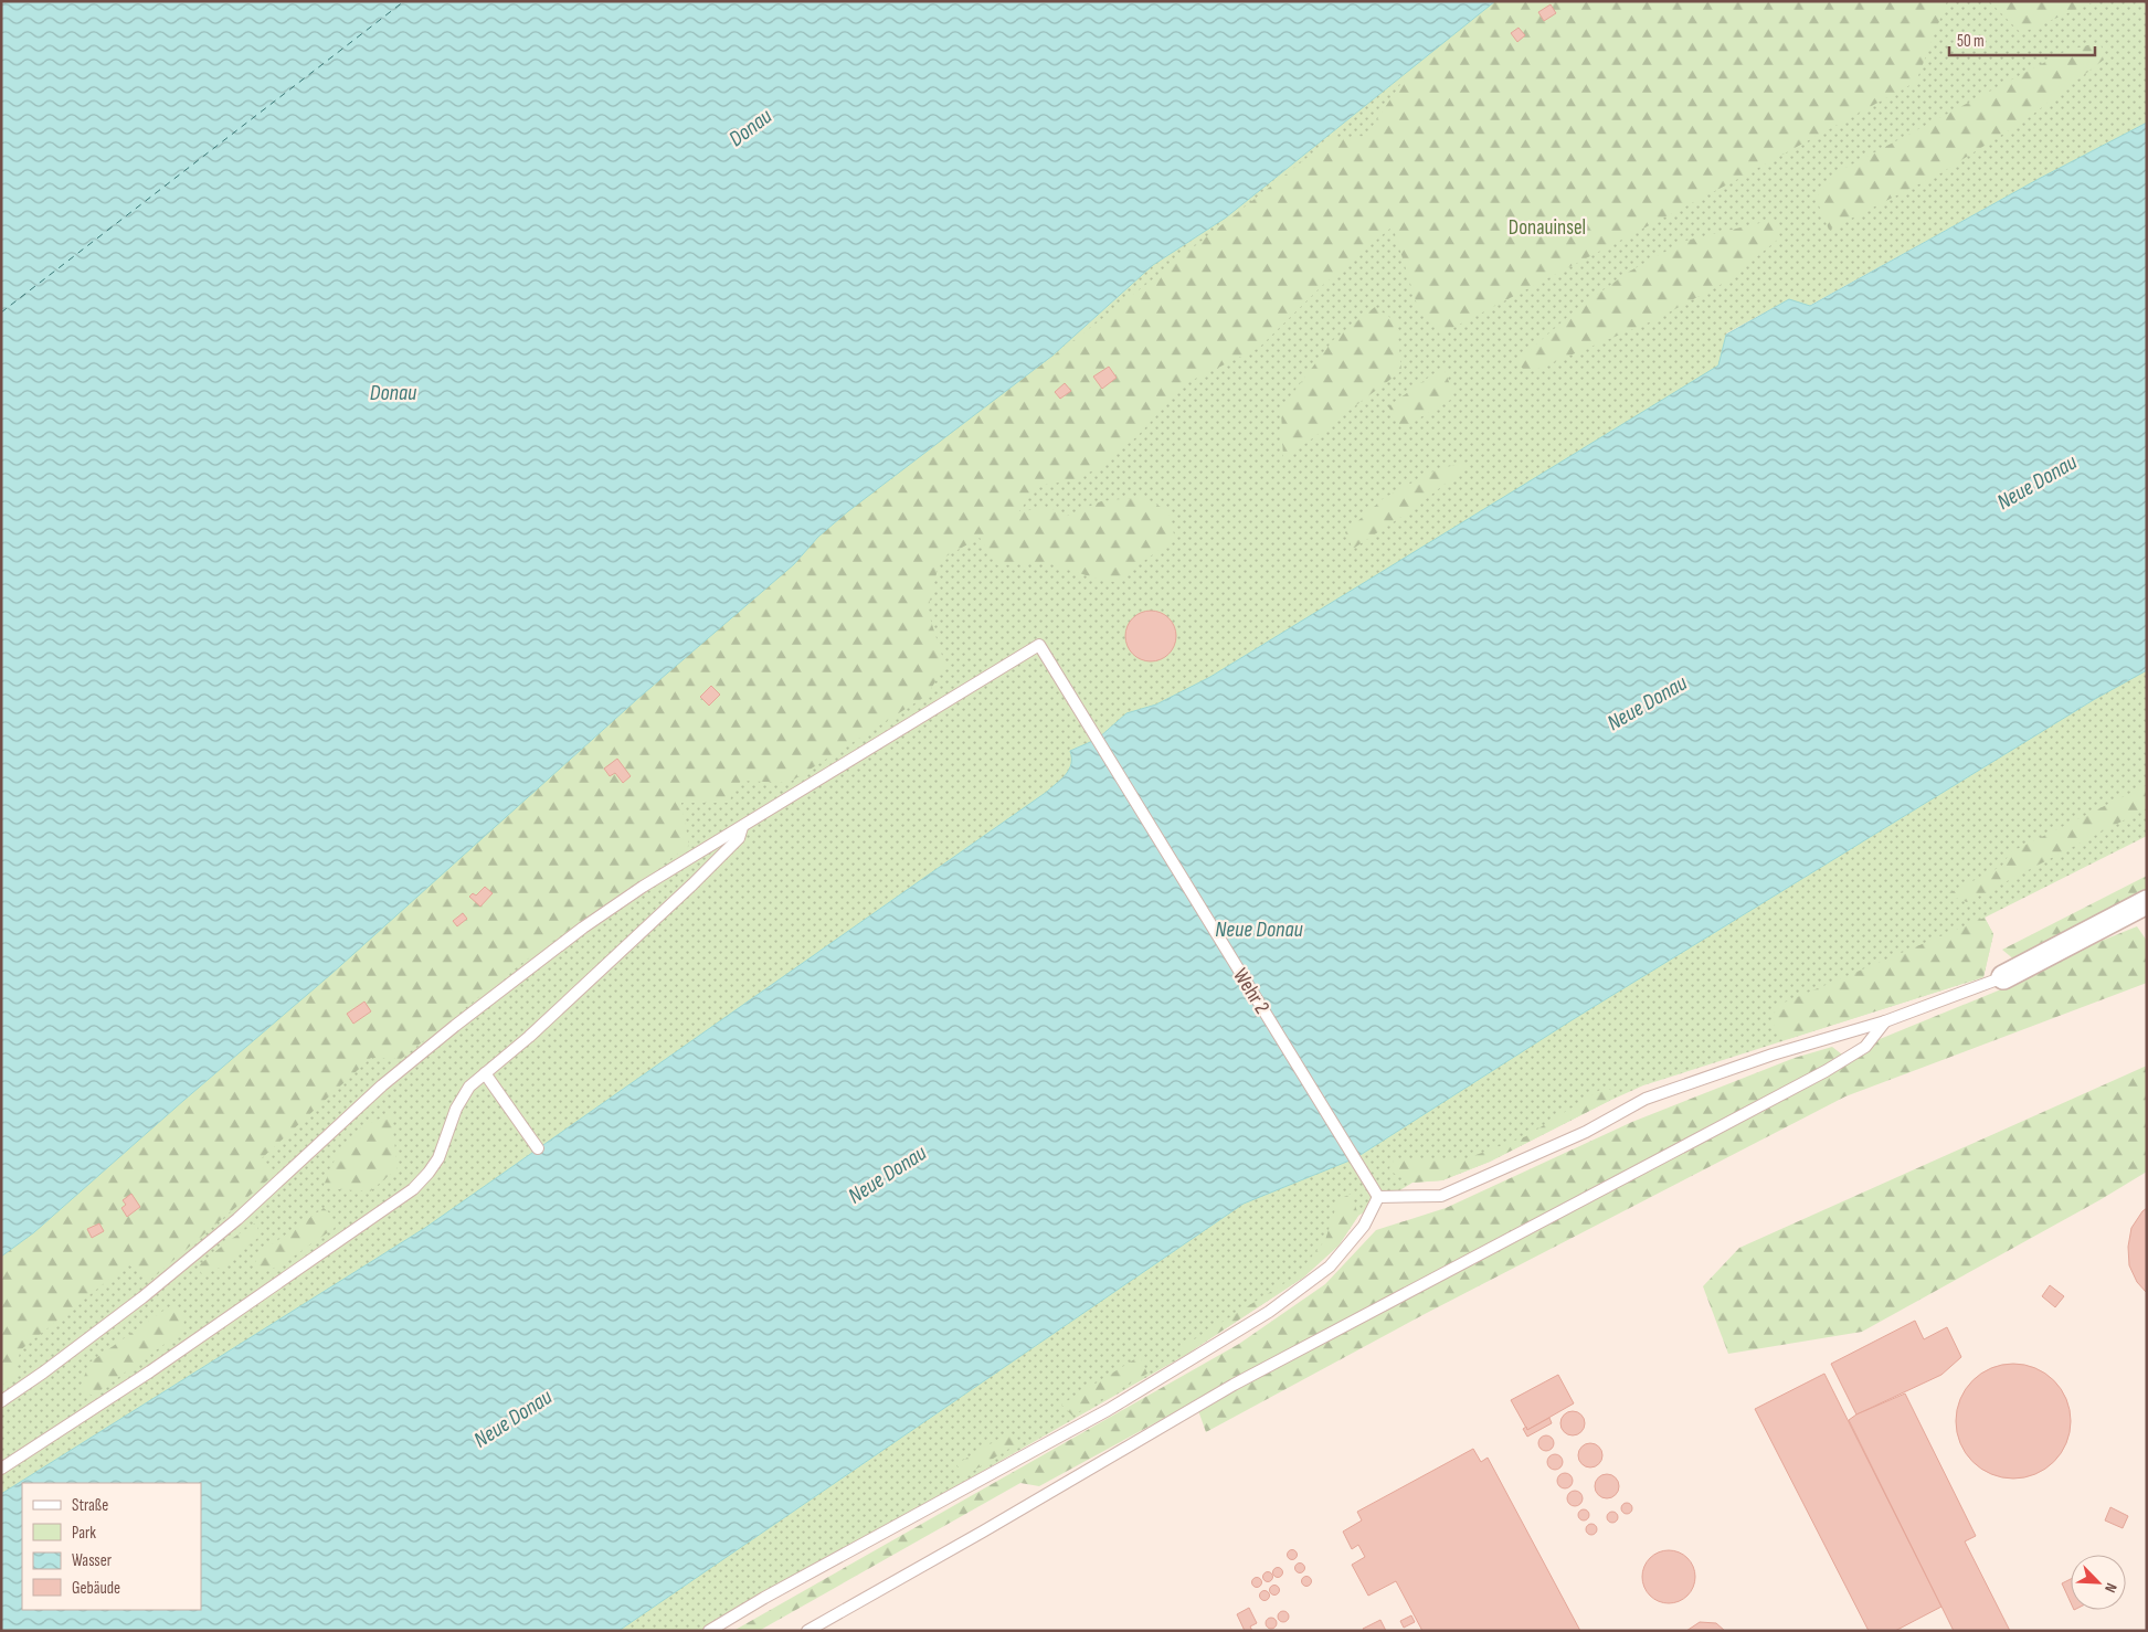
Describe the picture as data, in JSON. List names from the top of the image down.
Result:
{
  "streets": {
    "lane": ["Wehr 2"]
  },
  "water": ["Donau", "Neue Donau"],
  "parks": ["Donauinsel"],
  "legend": [
    "Straße",
    "Park",
    "Wasser",
    "Gebäude"
  ],
  "scale_bar": "50 m",
  "north": "bottom right"
}
